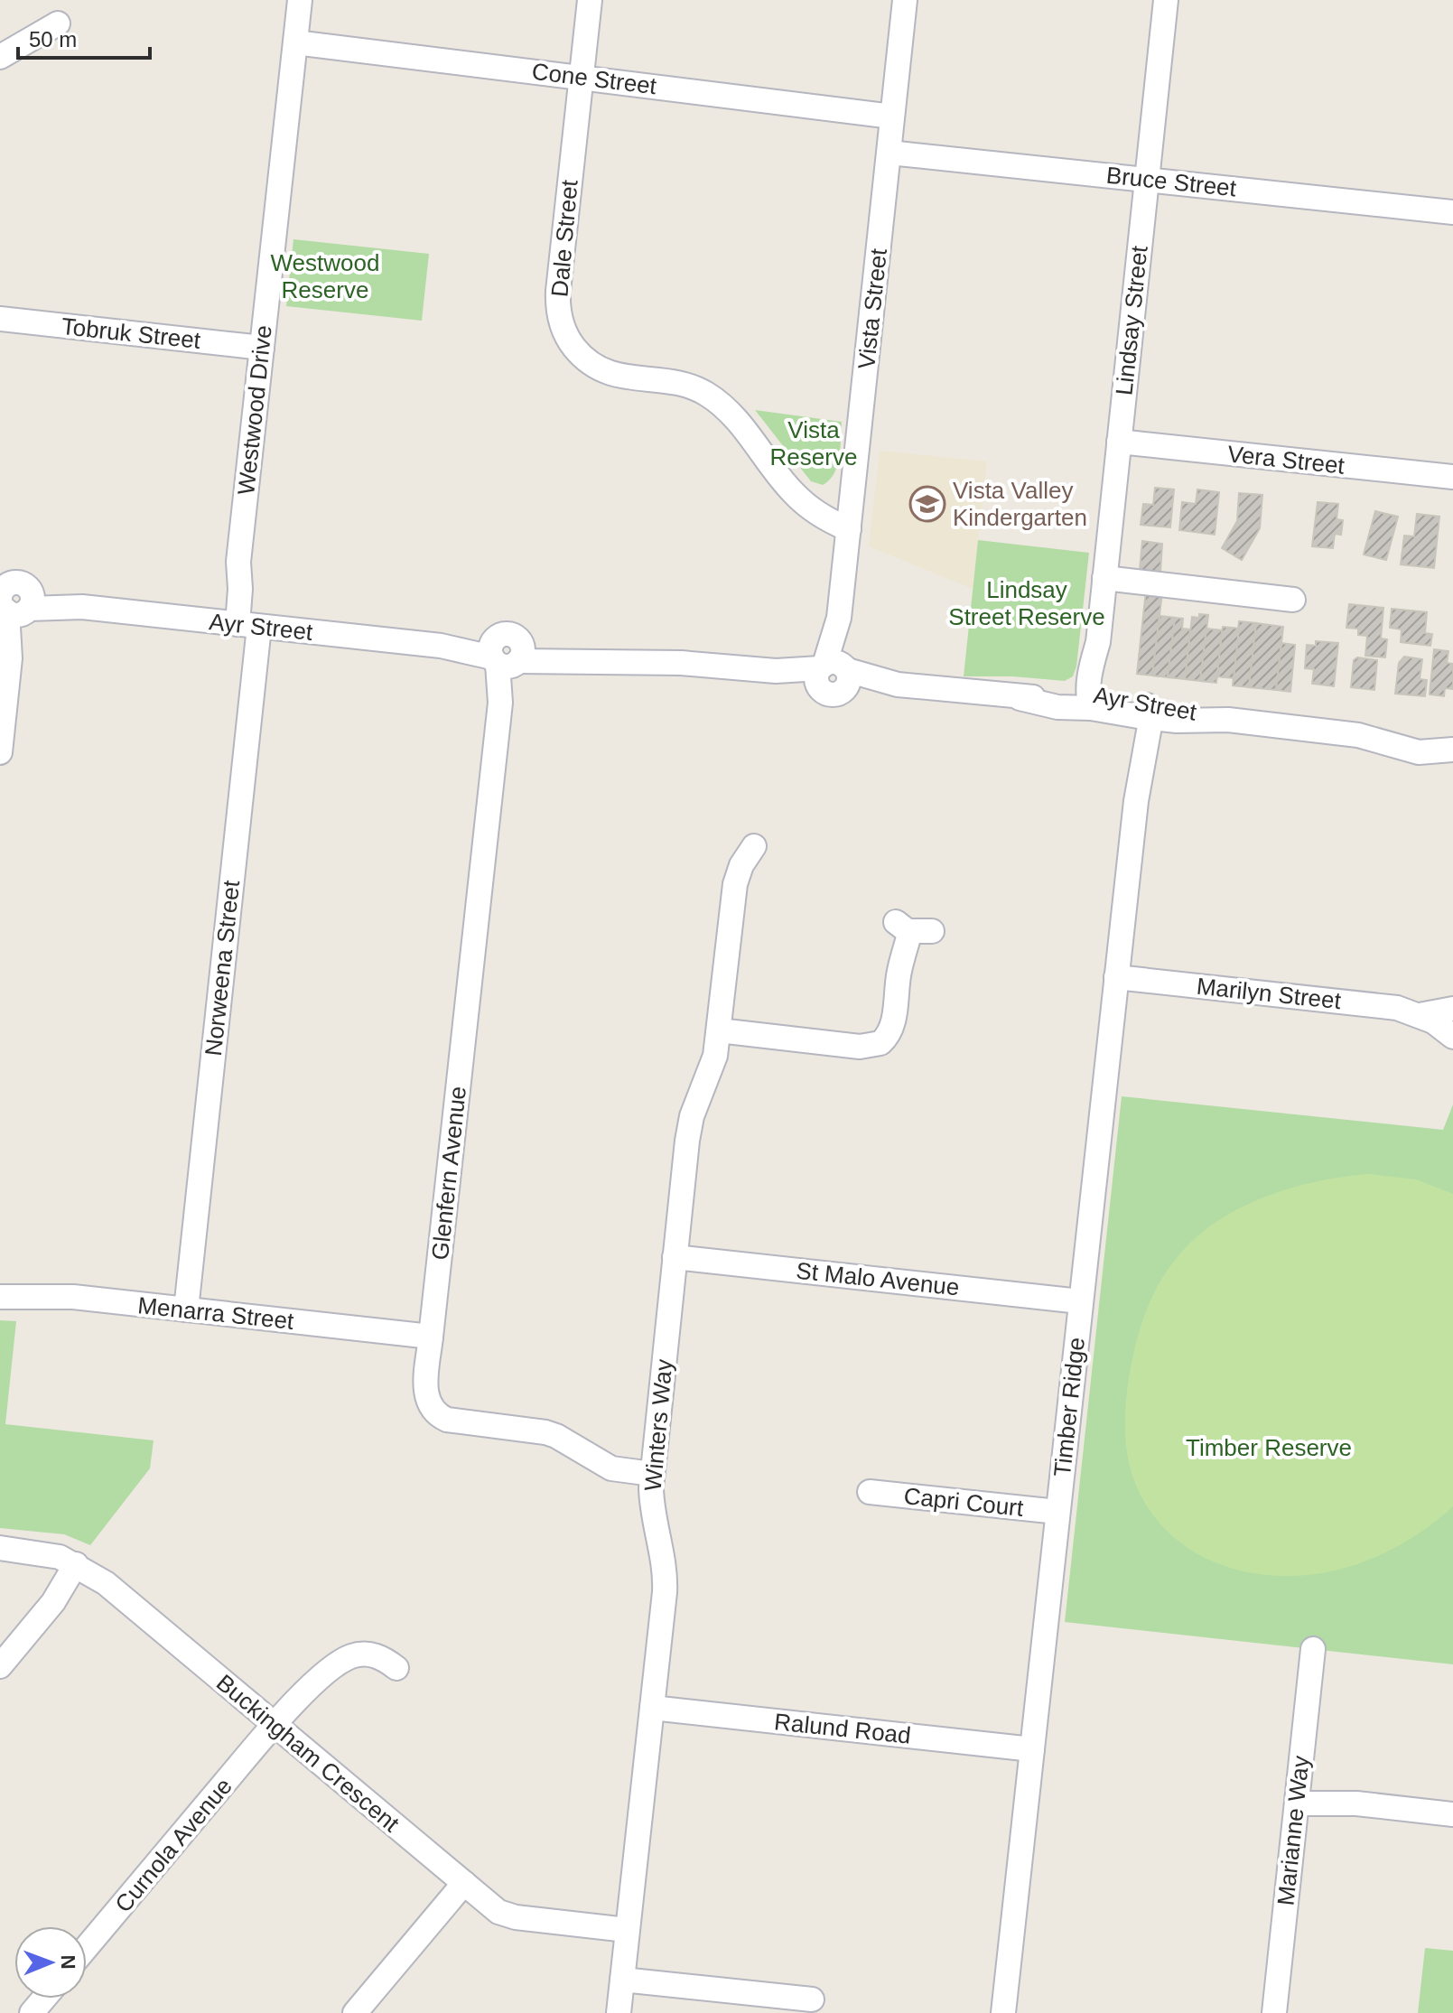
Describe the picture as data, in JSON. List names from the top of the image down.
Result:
{
  "streets": {
    "street": [
      "Cone Street",
      "Bruce Street",
      "Dale Street",
      "Vista Street",
      "Lindsay Street",
      "Tobruk Street",
      "Westwood Drive",
      "Vera Street",
      "Ayr Street",
      "Norweena Street",
      "Marilyn Street",
      "Glenfern Avenue",
      "St Malo Avenue",
      "Menarra Street",
      "Timber Ridge",
      "Winters Way",
      "Capri Court",
      "Ralund Road",
      "Buckingham Crescent",
      "Marianne Way",
      "Curnola Avenue"
    ]
  },
  "crossings": [
    ["Cone Street", "Dale Street"],
    ["Cone Street", "Vista Street"],
    ["Cone Street", "Westwood Drive"],
    ["Bruce Street", "Vista Street"],
    ["Bruce Street", "Lindsay Street"],
    ["Dale Street", "Vista Street"],
    ["Vista Street", "Ayr Street"],
    ["Lindsay Street", "Vera Street"],
    ["Lindsay Street", "Ayr Street"],
    ["Tobruk Street", "Westwood Drive"],
    ["Westwood Drive", "Ayr Street"],
    ["Westwood Drive", "Norweena Street"],
    ["Ayr Street", "Norweena Street"],
    ["Ayr Street", "Glenfern Avenue"],
    ["Ayr Street", "Timber Ridge"],
    ["Norweena Street", "Menarra Street"],
    ["Marilyn Street", "Timber Ridge"],
    ["Glenfern Avenue", "Menarra Street"],
    ["Glenfern Avenue", "Winters Way"],
    ["St Malo Avenue", "Timber Ridge"],
    ["St Malo Avenue", "Winters Way"],
    ["Timber Ridge", "Capri Court"],
    ["Timber Ridge", "Ralund Road"],
    ["Winters Way", "Ralund Road"],
    ["Winters Way", "Buckingham Crescent"],
    ["Buckingham Crescent", "Curnola Avenue"]
  ],
  "parks": [
    "Westwood Reserve",
    "Vista Reserve",
    "Lindsay Street Reserve",
    "Timber Reserve"
  ],
  "places": {
    "school or university": ["Vista Valley Kindergarten"]
  },
  "scale_bar": "50 m",
  "north": "right"
}
